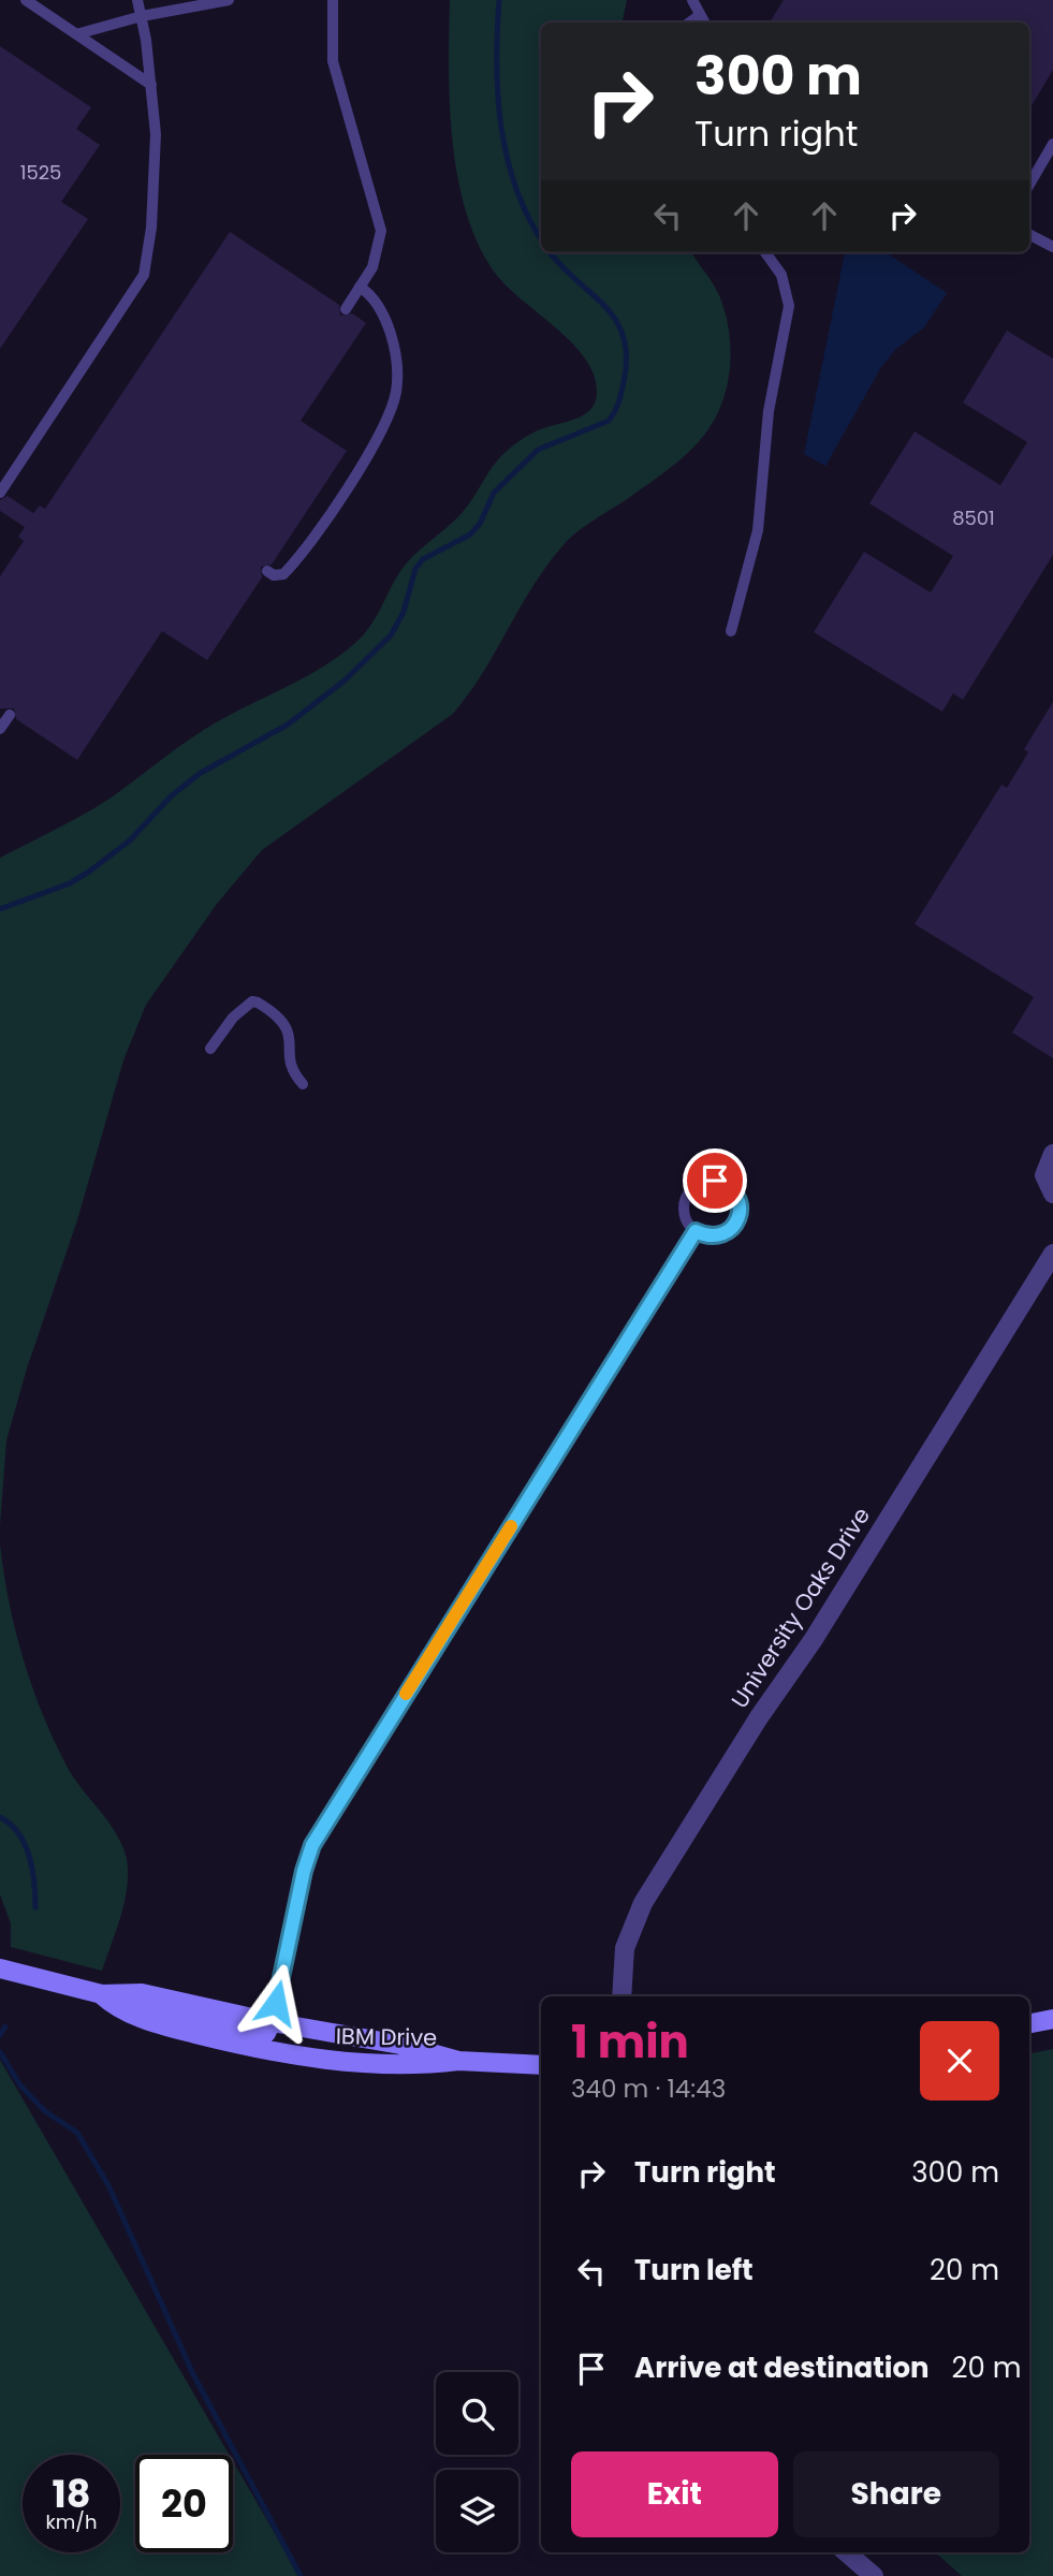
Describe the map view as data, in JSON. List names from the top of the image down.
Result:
{
  "streets": {
    "street": ["University Oaks Drive", "IBM Drive"]
  },
  "house_numbers": ["1525", "8501"],
  "page": {
    "turn": ["300 m", "Turn right"],
    "heading": ["1 min", "340 m · 14:43"],
    "list": [
      {
        "name": "Turn right",
        "value": "300 m"
      },
      {
        "name": "Turn left",
        "value": "20 m"
      },
      {
        "name": "Arrive at destination",
        "value": "20 m"
      }
    ],
    "buttons": ["Exit", "Share"],
    "speed": "18 km/h",
    "limit": "20"
  }
}
